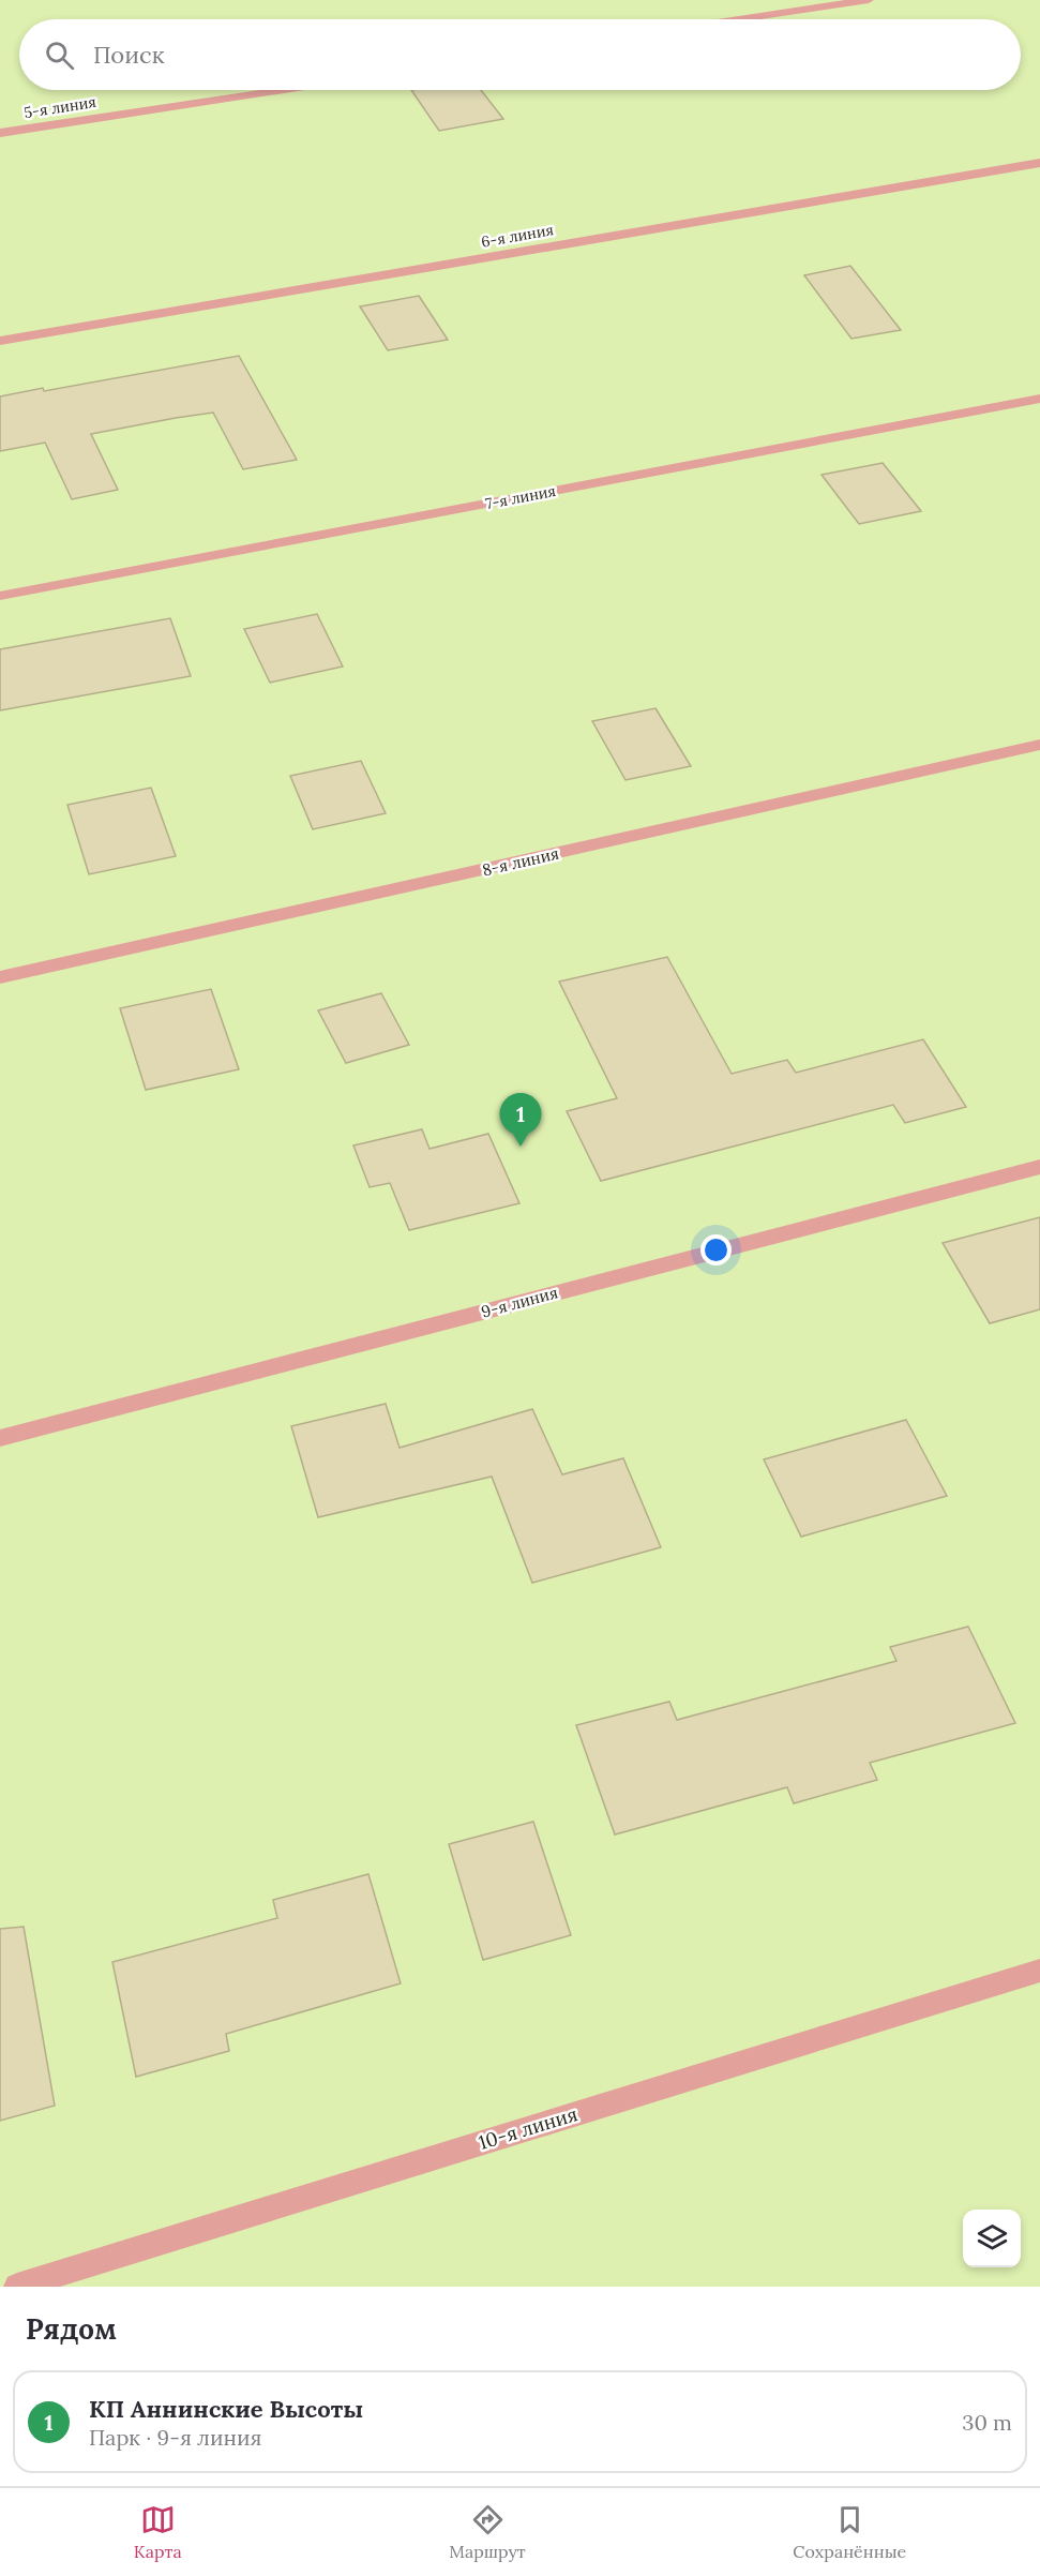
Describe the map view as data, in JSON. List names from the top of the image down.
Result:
{
  "streets": {
    "street": [
      "5-я линия",
      "6-я линия",
      "7-я линия",
      "8-я линия",
      "9-я линия",
      "10-я линия"
    ]
  },
  "page": {
    "search": "Поиск",
    "pins": "1",
    "heading": "Рядом",
    "list": [
      {
        "mark": "1",
        "name": "КП Аннинские Высоты",
        "note": "Парк · 9-я линия",
        "value": "30 m"
      }
    ],
    "nav": ["Карта", "Маршрут", "Сохранённые"]
  }
}
